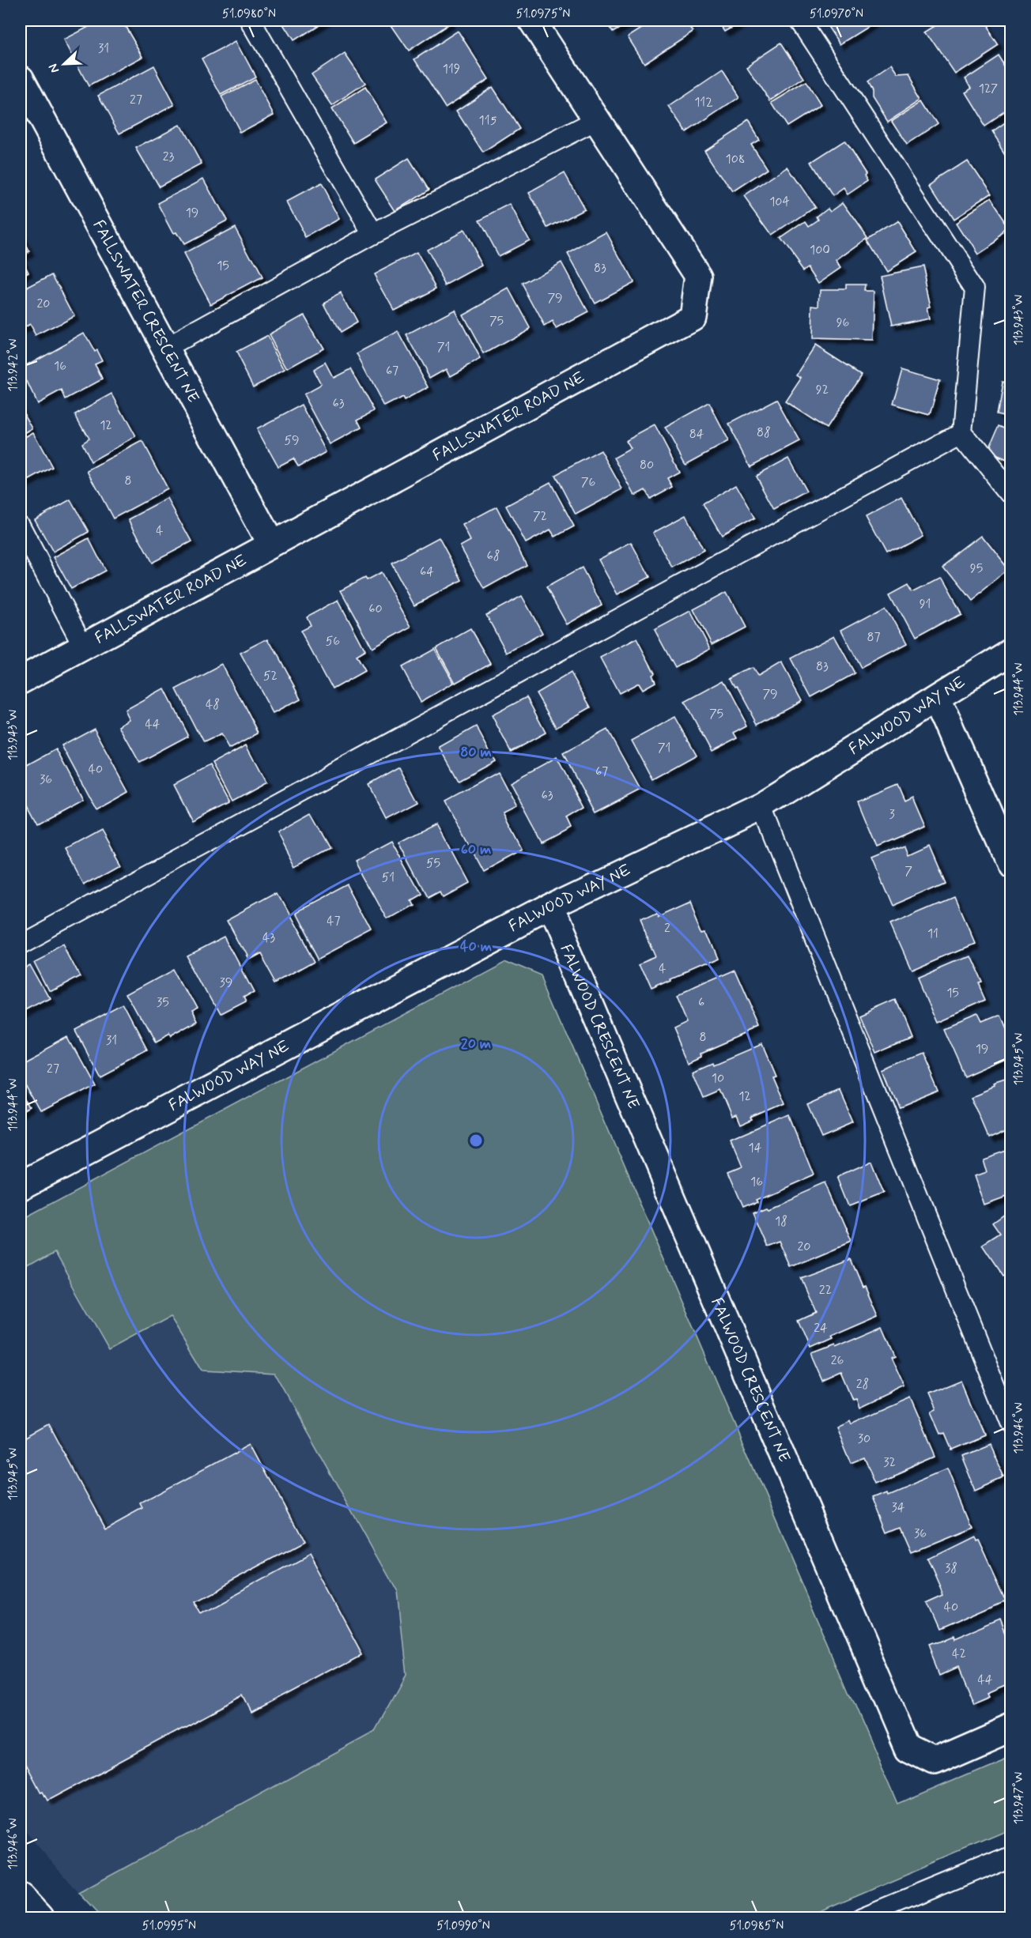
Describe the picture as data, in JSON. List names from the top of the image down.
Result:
{
  "streets": {
    "street": [
      "FALLSWATER CRESCENT NE",
      "FALLSWATER ROAD NE",
      "FALWOOD WAY NE",
      "FALWOOD CRESCENT NE"
    ]
  },
  "crossings": [
    ["FALLSWATER CRESCENT NE", "FALLSWATER ROAD NE"],
    ["FALWOOD WAY NE", "FALWOOD CRESCENT NE"]
  ],
  "house_numbers": [
    "31",
    "119",
    "127",
    "27",
    "112",
    "115",
    "23",
    "108",
    "104",
    "19",
    "100",
    "15",
    "83",
    "79",
    "20",
    "75",
    "96",
    "71",
    "16",
    "67",
    "92",
    "63",
    "12",
    "88",
    "84",
    "59",
    "80",
    "8",
    "76",
    "72",
    "4",
    "68",
    "95",
    "64",
    "91",
    "60",
    "87",
    "56",
    "83",
    "52",
    "79",
    "48",
    "75",
    "44",
    "71",
    "40",
    "67",
    "36",
    "63",
    "3",
    "55",
    "7",
    "51",
    "47",
    "2",
    "11",
    "43",
    "4",
    "39",
    "15",
    "35",
    "6",
    "8",
    "31",
    "19",
    "27",
    "10",
    "12",
    "14",
    "16",
    "18",
    "20",
    "22",
    "24",
    "26",
    "28",
    "30",
    "32",
    "34",
    "36",
    "38",
    "40",
    "42",
    "44"
  ],
  "north": "bottom left",
  "coordinates": [
    "51.0980°N",
    "51.0975°N",
    "51.0970°N",
    "113.943°W",
    "113.942°W",
    "113.944°W",
    "113.945°W",
    "113.946°W",
    "113.947°W",
    "51.0995°N",
    "51.0990°N",
    "51.0985°N"
  ],
  "rings": [
    "80 m",
    "60 m",
    "40 m",
    "20 m"
  ]
}
